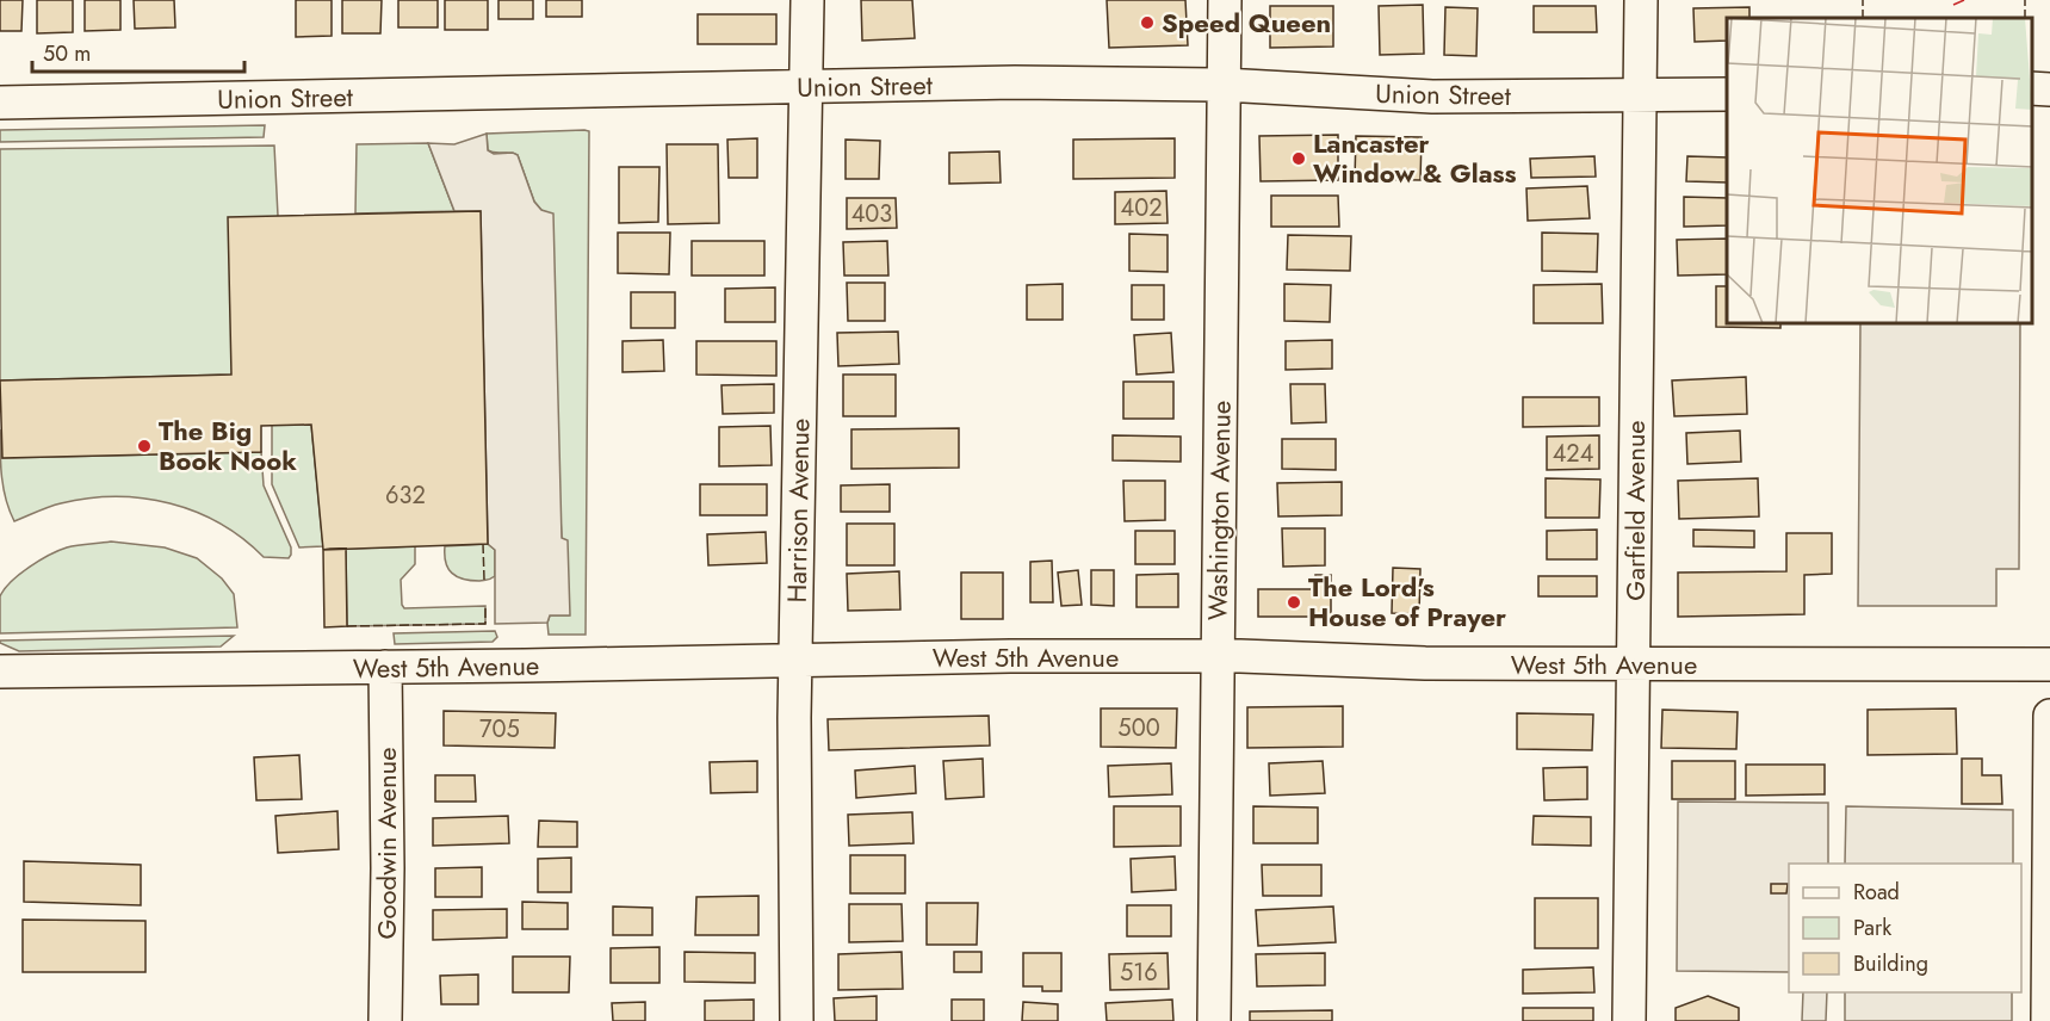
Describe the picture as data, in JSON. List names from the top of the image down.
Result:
{
  "streets": {
    "street": [
      "Union Street",
      "Harrison Avenue",
      "Washington Avenue",
      "Garfield Avenue",
      "West 5th Avenue",
      "Goodwin Avenue"
    ]
  },
  "crossings": [
    ["Union Street", "Harrison Avenue"],
    ["Union Street", "Washington Avenue"],
    ["Union Street", "Garfield Avenue"],
    ["Harrison Avenue", "West 5th Avenue"],
    ["Washington Avenue", "West 5th Avenue"],
    ["Garfield Avenue", "West 5th Avenue"],
    ["West 5th Avenue", "Goodwin Avenue"]
  ],
  "places": [
    "Speed Queen",
    "Lancaster Window & Glass",
    "The Big Book Nook",
    "The Lord's House of Prayer"
  ],
  "house_numbers": [
    "402",
    "403",
    "424",
    "632",
    "500",
    "705",
    "516"
  ],
  "legend": ["Road", "Park", "Building"],
  "scale_bar": "50 m"
}
